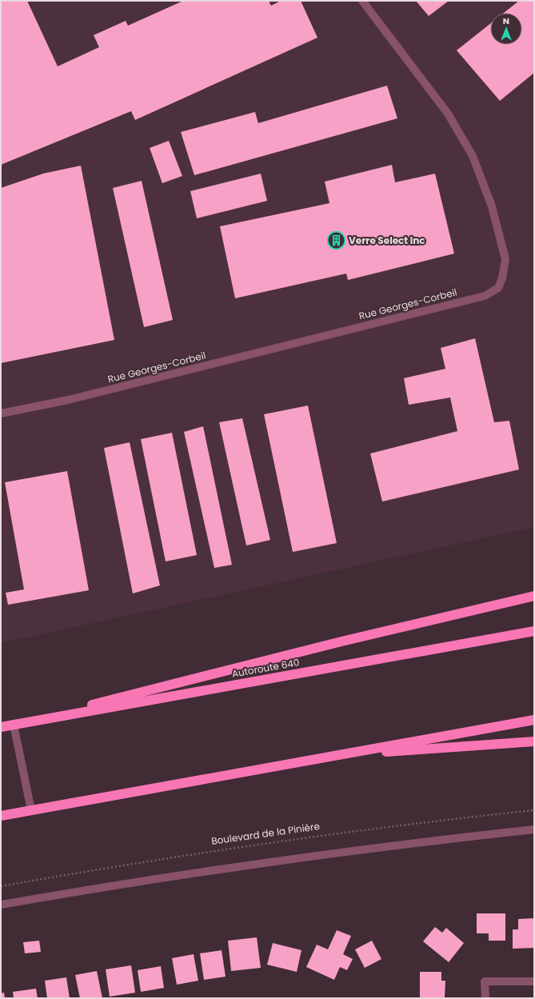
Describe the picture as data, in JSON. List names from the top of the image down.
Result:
{
  "streets": {
    "highway": ["Autoroute 640"],
    "street": ["Rue Georges-Corbeil"],
    "path": ["Boulevard de la Pinière"]
  },
  "places": {
    "building": ["Verre Select Inc"]
  },
  "north": "top"
}
